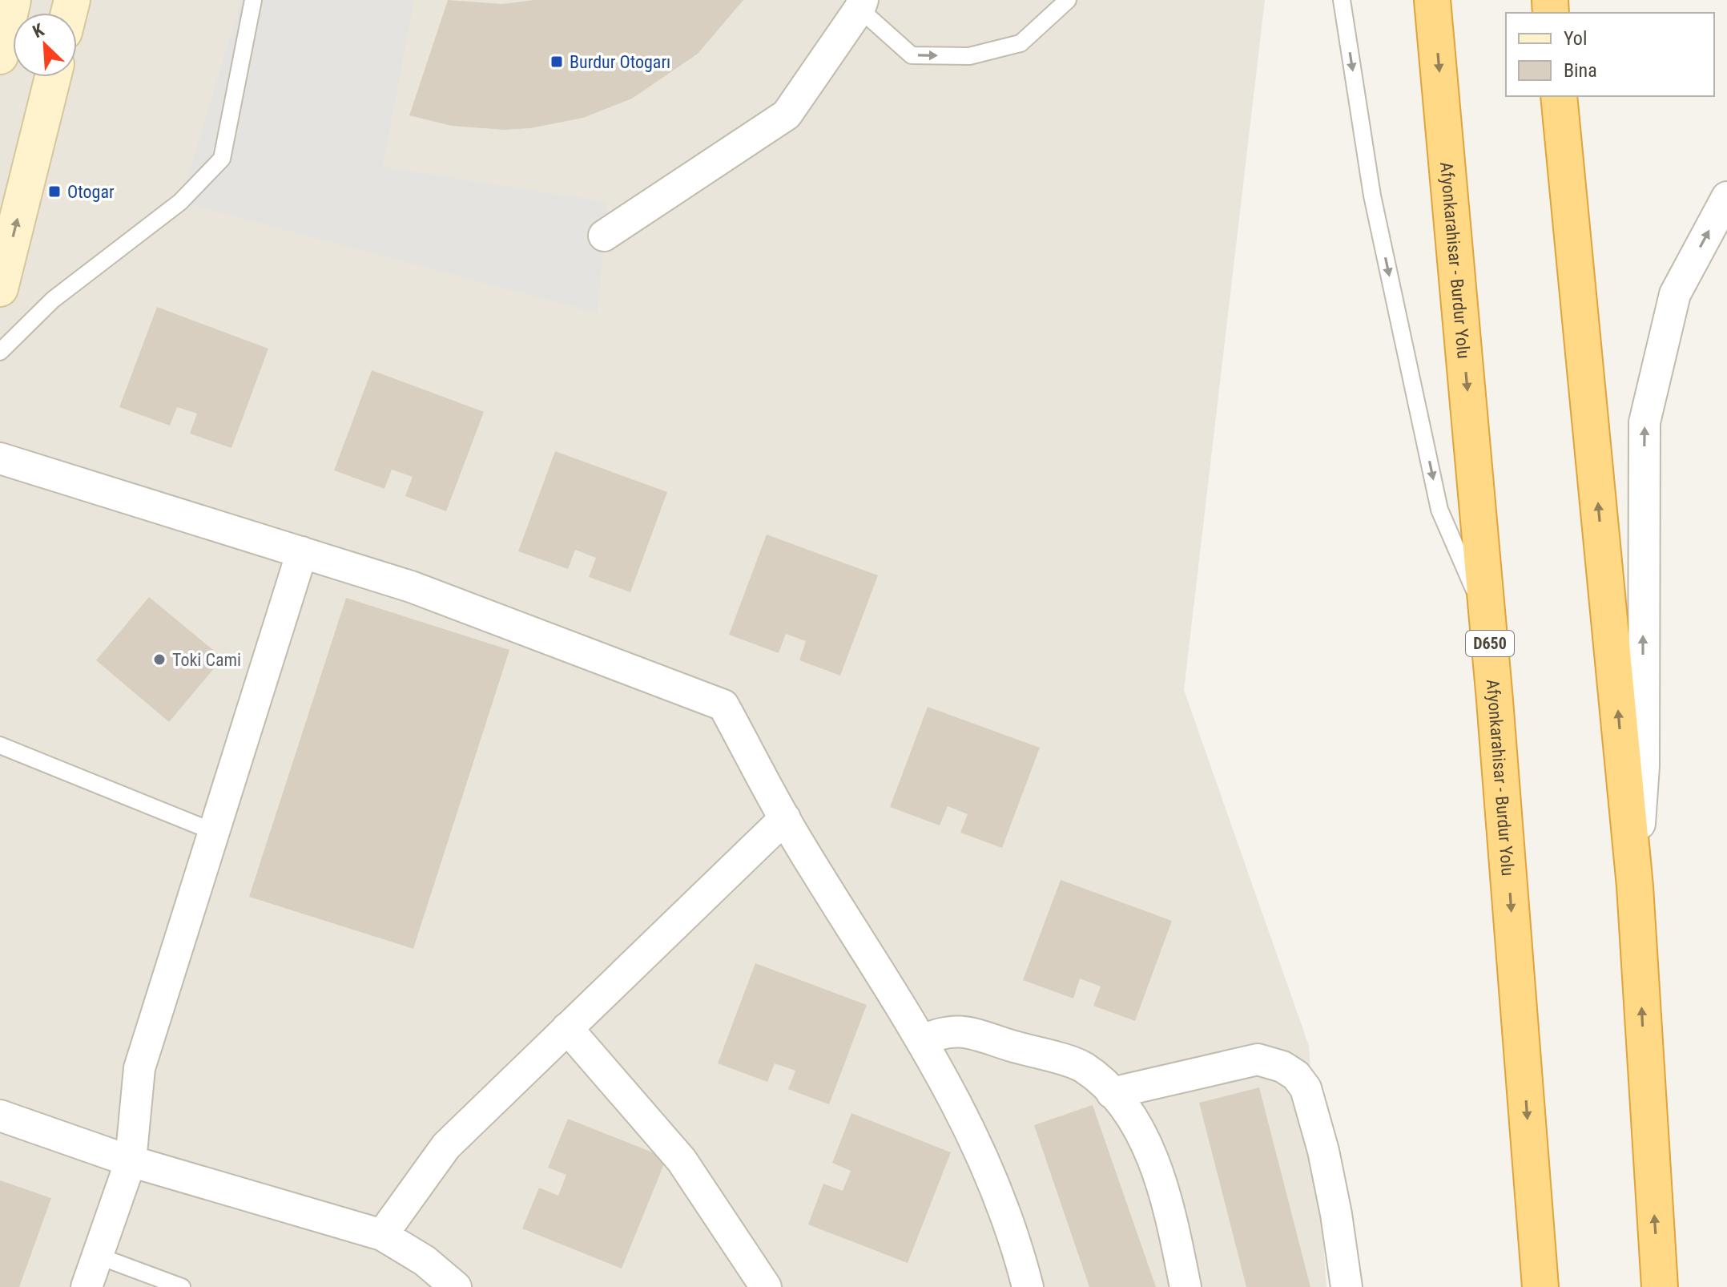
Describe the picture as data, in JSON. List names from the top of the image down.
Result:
{
  "streets": {
    "highway": ["Afyonkarahisar - Burdur Yolu", "D650"]
  },
  "places": {
    "transit": ["Burdur Otogarı", "Otogar"],
    "other": ["Toki Cami"]
  },
  "legend": ["Yol", "Bina"],
  "north": "top left"
}
